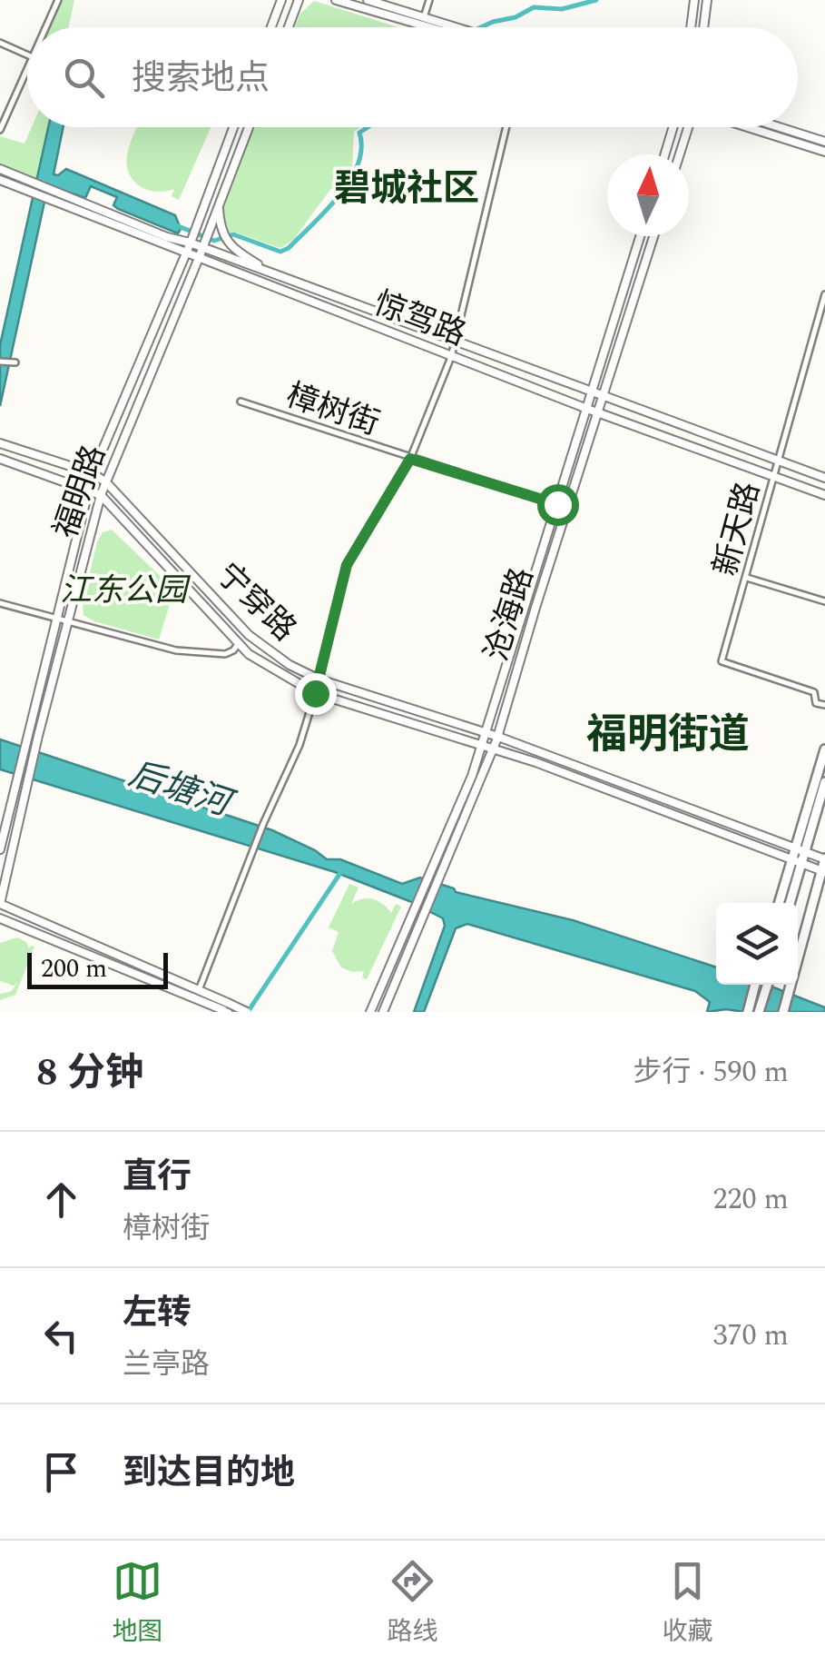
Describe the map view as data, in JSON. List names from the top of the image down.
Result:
{
  "streets": {
    "main road": [
      "惊驾路",
      "福明路",
      "宁穿路",
      "沧海路"
    ],
    "street": ["樟树街", "新天路"]
  },
  "crossings": [
    ["惊驾路", "福明路"],
    ["惊驾路", "新天路"],
    ["惊驾路", "沧海路"],
    ["樟树街", "沧海路"],
    ["福明路", "宁穿路"],
    ["宁穿路", "沧海路"]
  ],
  "districts": ["碧城社区", "福明街道"],
  "water": ["后塘河"],
  "parks": ["江东公园"],
  "scale_bar": "200 m",
  "north": "top",
  "page": {
    "search": "搜索地点",
    "scale": "200 m",
    "heading": ["8 分钟", "步行 · 590 m"],
    "list": [
      ["直行", "樟树街", "220 m"],
      ["左转", "兰亭路", "370 m"],
      "到达目的地"
    ],
    "nav": ["地图", "路线", "收藏"]
  }
}
